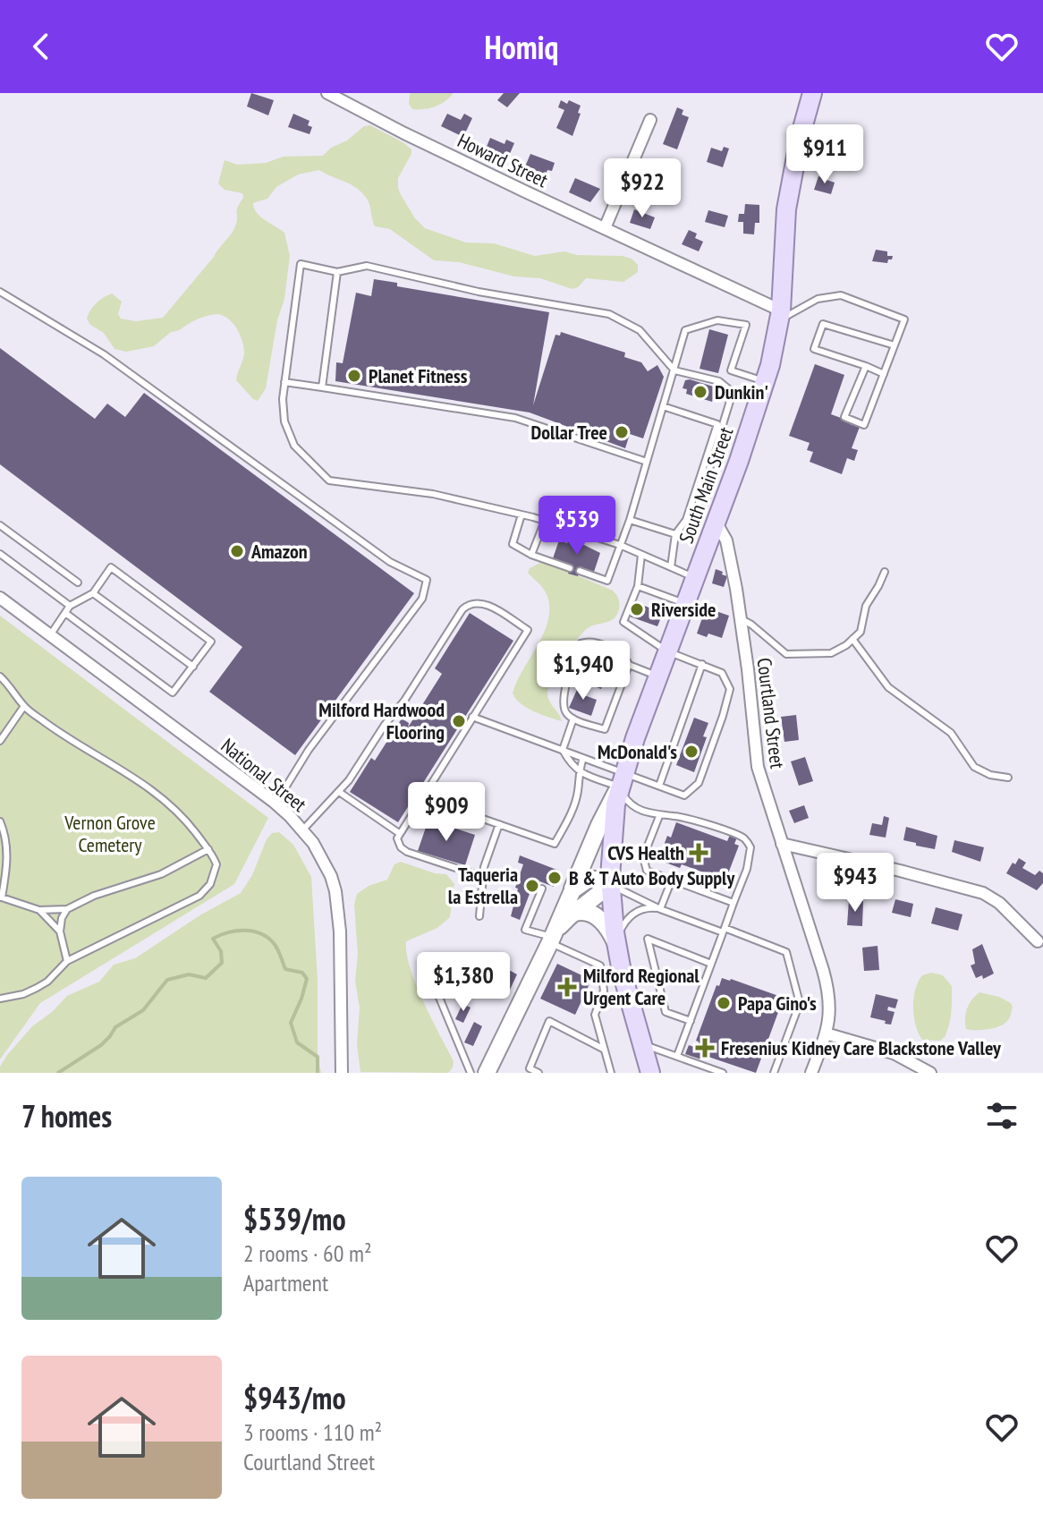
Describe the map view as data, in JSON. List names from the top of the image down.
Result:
{
  "streets": {
    "main road": ["South Main Street"],
    "street": ["Howard Street", "Courtland Street", "National Street"]
  },
  "crossings": [
    ["Howard Street", "South Main Street"],
    ["South Main Street", "Courtland Street"]
  ],
  "parks": ["Vernon Grove Cemetery"],
  "places": {
    "other": [
      "Planet Fitness",
      "Dunkin'",
      "Dollar Tree",
      "Amazon",
      "Riverside",
      "Milford Hardwood Flooring",
      "McDonald's",
      "B & T Auto Body Supply",
      "Taqueria la Estrella",
      "Papa Gino's"
    ],
    "health": ["CVS Health", "Milford Regional Urgent Care", "Fresenius Kidney Care Blackstone Valley"]
  },
  "page": {
    "header": "Homiq",
    "price": [
      "$911",
      "$922",
      "$539",
      "$1,940",
      "$909",
      "$943",
      "$1,380"
    ],
    "heading": "7 homes",
    "list": [
      {
        "name": "$539/mo",
        "note": "2 rooms · 60 m² · Apartment"
      },
      {
        "name": "$943/mo",
        "note": "3 rooms · 110 m² · Courtland Street"
      }
    ]
  }
}
